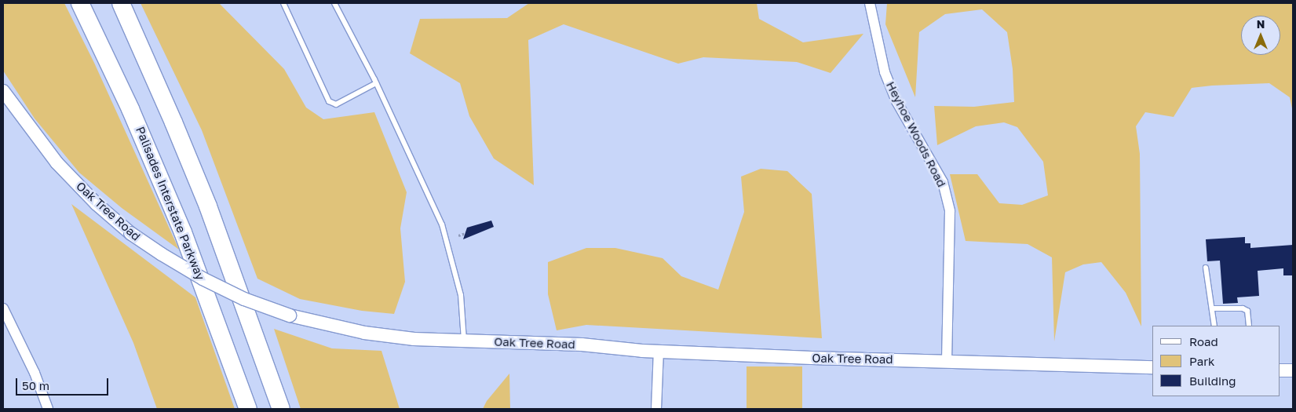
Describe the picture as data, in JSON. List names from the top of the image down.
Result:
{
  "streets": {
    "highway": ["Palisades Interstate Parkway"],
    "street": ["Heyhoe Woods Road", "Oak Tree Road"]
  },
  "crossings": [
    ["Heyhoe Woods Road", "Oak Tree Road"]
  ],
  "legend": ["Road", "Park", "Building"],
  "scale_bar": "50 m",
  "north": "top"
}
